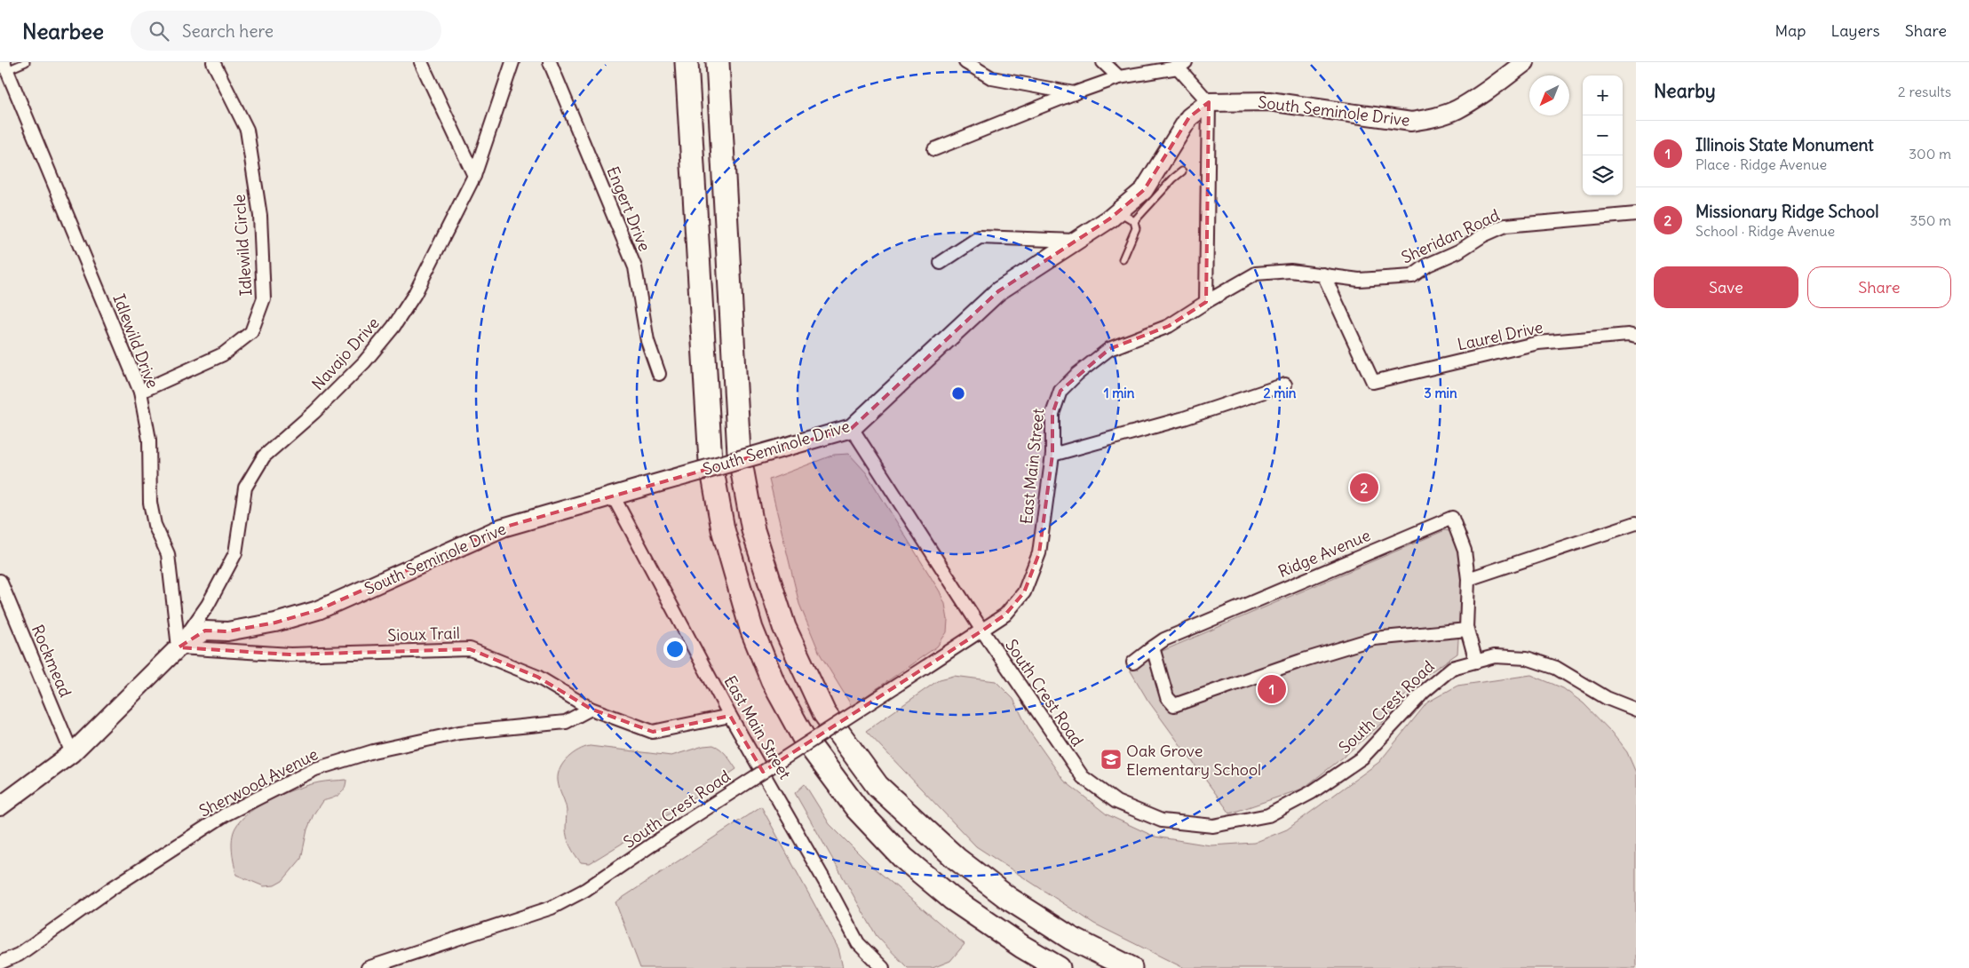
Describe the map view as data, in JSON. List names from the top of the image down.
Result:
{
  "streets": {
    "street": [
      "South Seminole Drive",
      "Engert Drive",
      "Sheridan Road",
      "Idlewild Circle",
      "Laurel Drive",
      "Idlewild Drive",
      "Navajo Drive",
      "East Main Street",
      "Ridge Avenue",
      "Sioux Trail",
      "Rockmead",
      "South Crest Road",
      "Sherwood Avenue"
    ]
  },
  "crossings": [
    ["South Seminole Drive", "Idlewild Drive"],
    ["South Seminole Drive", "Navajo Drive"],
    ["South Seminole Drive", "East Main Street"],
    ["South Seminole Drive", "Sioux Trail"],
    ["South Seminole Drive", "Rockmead"],
    ["South Seminole Drive", "South Crest Road"],
    ["Sheridan Road", "Laurel Drive"],
    ["Sheridan Road", "East Main Street"],
    ["Idlewild Circle", "Idlewild Drive"],
    ["Idlewild Drive", "Navajo Drive"],
    ["Idlewild Drive", "Sioux Trail"],
    ["Navajo Drive", "Sioux Trail"],
    ["East Main Street", "Sioux Trail"],
    ["East Main Street", "South Crest Road"],
    ["Ridge Avenue", "South Crest Road"],
    ["Sioux Trail", "Sherwood Avenue"]
  ],
  "places": {
    "school or university": ["Oak Grove Elementary School"]
  },
  "north": "bottom left",
  "page": {
    "header": "Nearbee",
    "search": "Search here",
    "nav": ["Map", "Layers", "Share"],
    "heading": ["Nearby", "2 results"],
    "map_buttons": ["+", "−"],
    "list": [
      {
        "mark": "1",
        "name": "Illinois State Monument",
        "note": "Place · Ridge Avenue",
        "value": "300 m"
      },
      {
        "mark": "2",
        "name": "Missionary Ridge School",
        "note": "School · Ridge Avenue",
        "value": "350 m"
      }
    ],
    "buttons": ["Save", "Share"],
    "pins": ["2", "1"]
  },
  "rings": ["1 min", "2 min", "3 min"]
}
